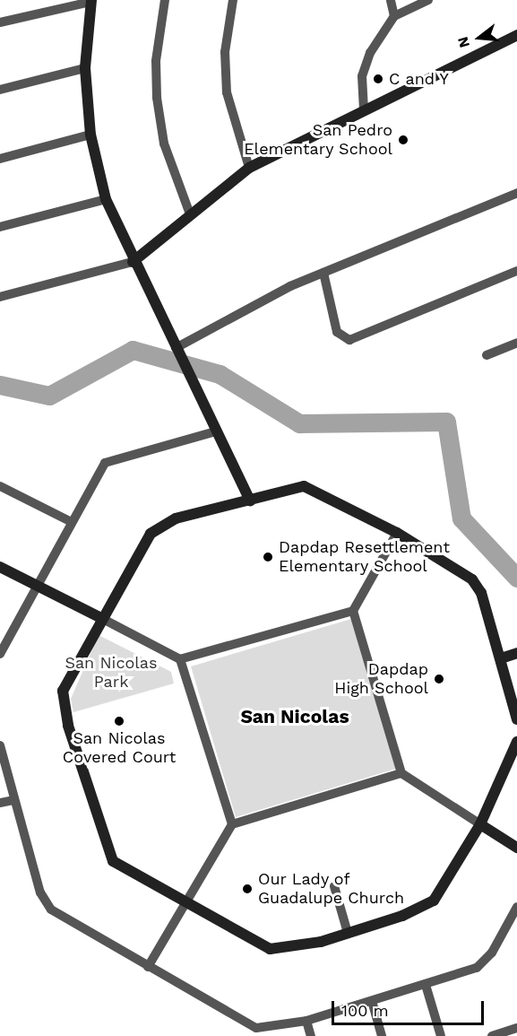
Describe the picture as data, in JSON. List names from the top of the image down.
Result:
{
  "districts": ["San Nicolas"],
  "parks": ["San Nicolas Park"],
  "places": [
    "C and Y",
    "San Pedro Elementary School",
    "Dapdap Resettlement Elementary School",
    "Dapdap High School",
    "San Nicolas Covered Court",
    "Our Lady of Guadalupe Church"
  ],
  "scale_bar": "100 m",
  "north": "left"
}
